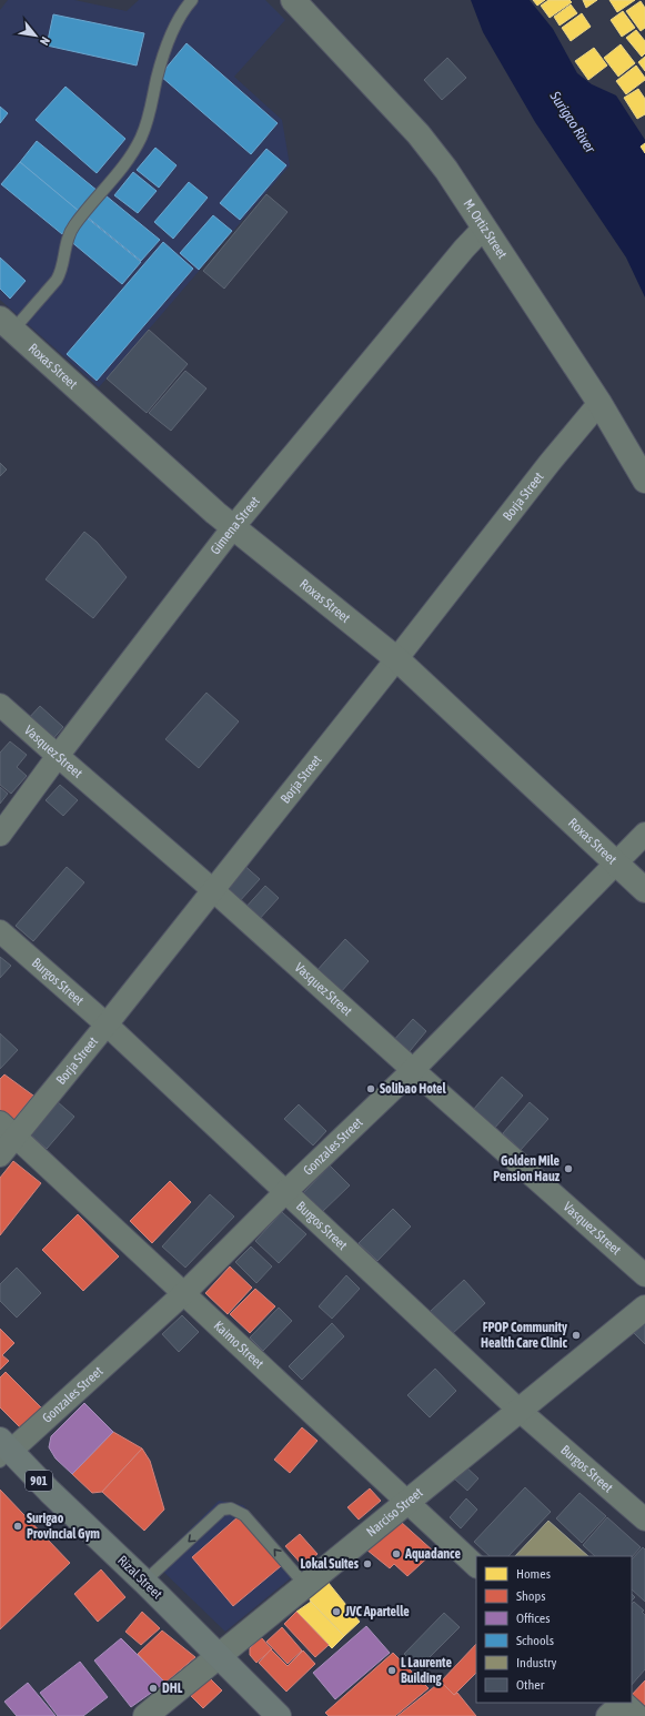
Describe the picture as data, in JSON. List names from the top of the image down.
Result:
{
  "streets": {
    "main road": ["901", "Rizal Street"],
    "street": [
      "M. Ortiz Street",
      "Roxas Street",
      "Borja Street",
      "Gimena Street",
      "Vasquez Street",
      "Burgos Street",
      "Gonzales Street",
      "Kaimo Street",
      "Narciso Street"
    ]
  },
  "crossings": [
    ["M. Ortiz Street", "Borja Street"],
    ["M. Ortiz Street", "Gimena Street"],
    ["Roxas Street", "Borja Street"],
    ["Roxas Street", "Gimena Street"],
    ["Roxas Street", "Gonzales Street"],
    ["Borja Street", "Vasquez Street"],
    ["Borja Street", "Burgos Street"],
    ["Borja Street", "Kaimo Street"],
    ["Gimena Street", "Vasquez Street"],
    ["Vasquez Street", "Gonzales Street"],
    ["Burgos Street", "Gonzales Street"],
    ["Burgos Street", "Narciso Street"],
    ["Gonzales Street", "Kaimo Street"],
    ["Gonzales Street", "Rizal Street"],
    ["Kaimo Street", "Narciso Street"],
    ["Narciso Street", "Rizal Street"]
  ],
  "water": ["Surigao River"],
  "places": [
    "Solibao Hotel",
    "Golden Mile Pension Hauz",
    "FPOP Community Health Care Clinic",
    "Surigao Provincial Gym",
    "Aquadance",
    "Lokal Suites",
    "JVC Apartelle",
    "L Laurente Building",
    "DHL"
  ],
  "legend": [
    "Homes",
    "Shops",
    "Offices",
    "Schools",
    "Industry",
    "Other"
  ],
  "north": "bottom right"
}
